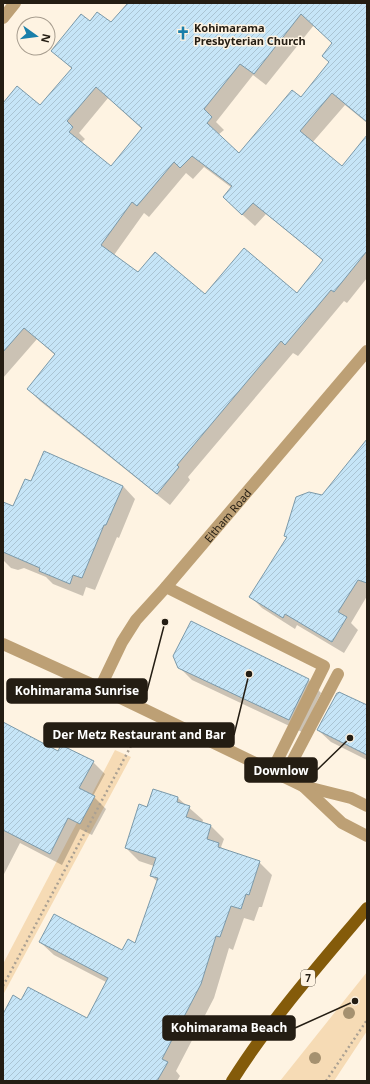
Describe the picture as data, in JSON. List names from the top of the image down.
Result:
{
  "streets": {
    "main road": ["7"],
    "street": ["Eltham Road"]
  },
  "places": {
    "church": ["Kohimarama Presbyterian Church"],
    "other": [
      "Kohimarama Sunrise",
      "Der Metz Restaurant and Bar",
      "Downlow",
      "Kohimarama Beach"
    ]
  },
  "north": "right"
}
